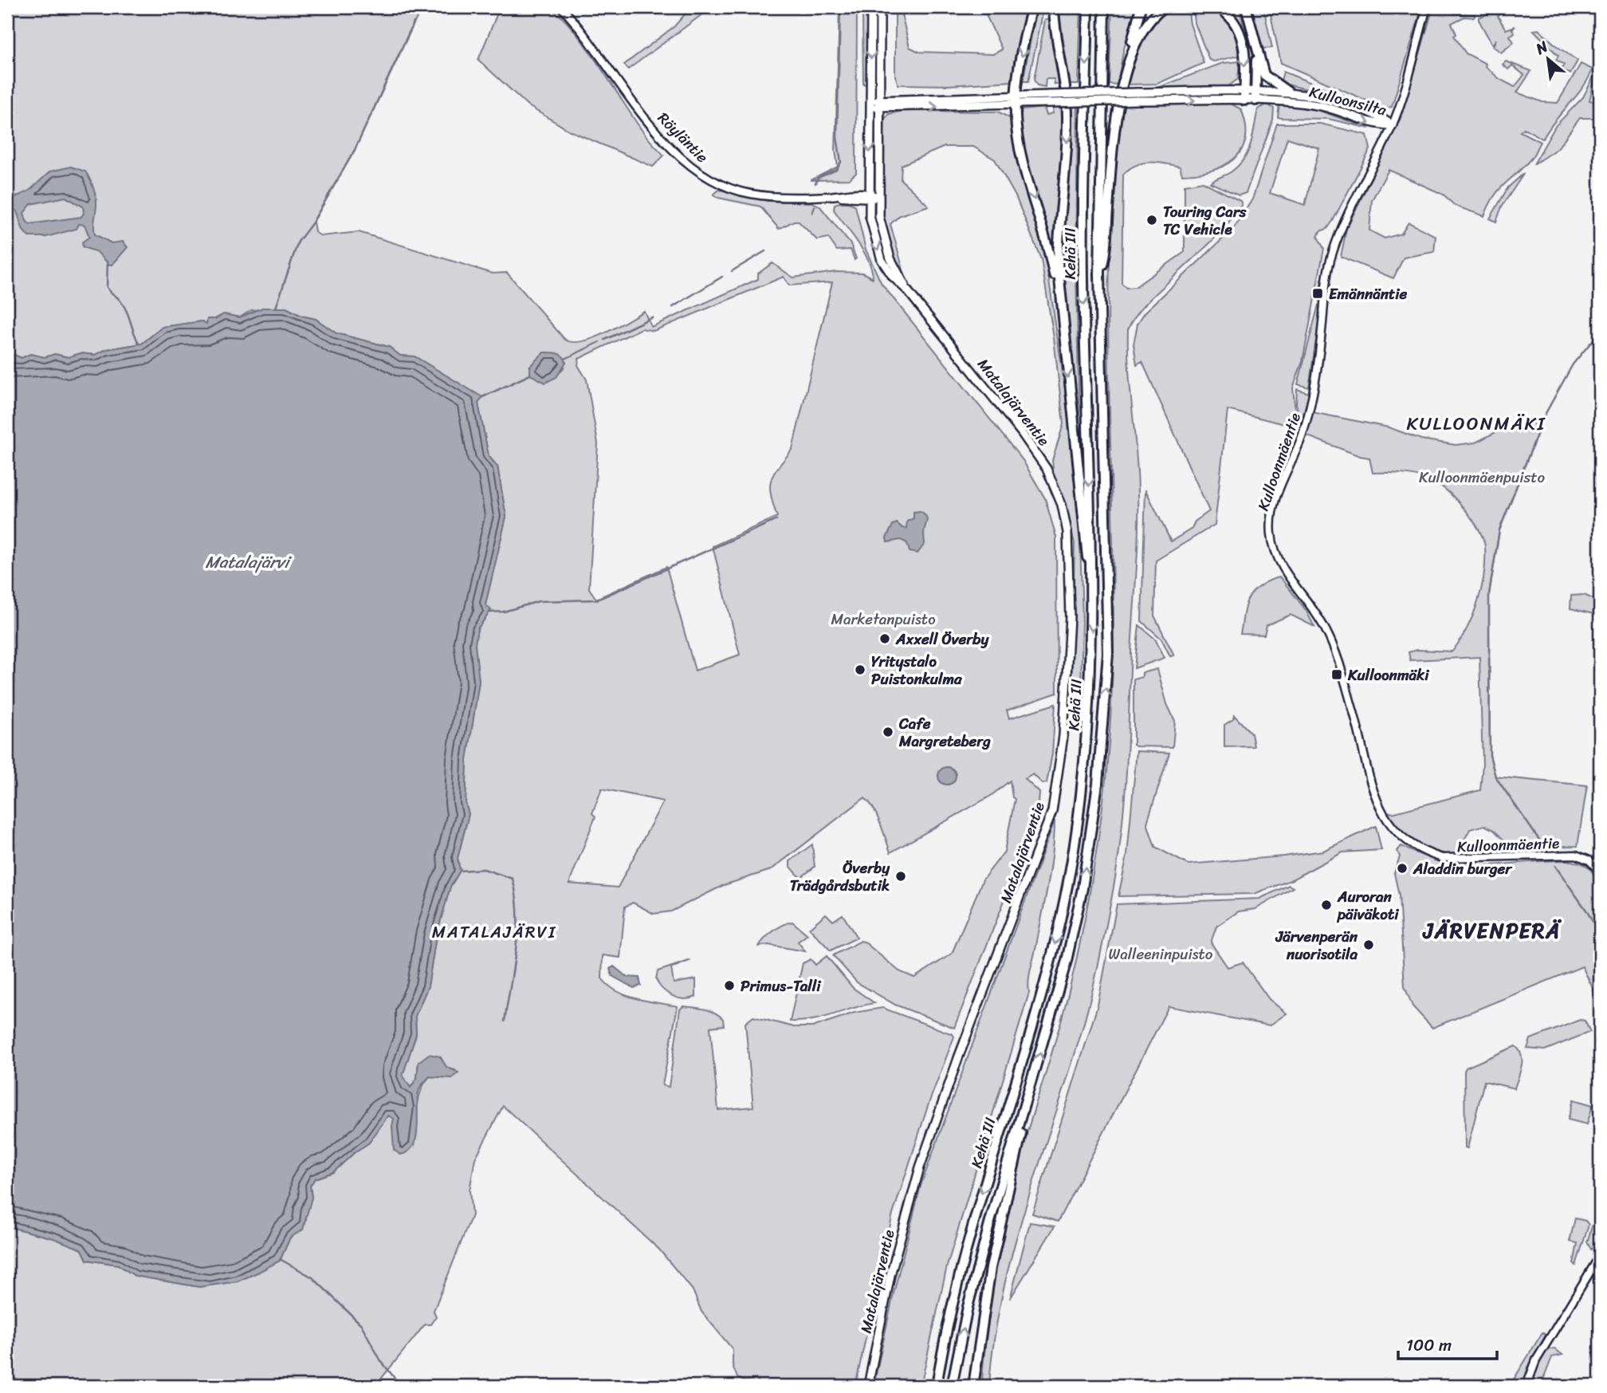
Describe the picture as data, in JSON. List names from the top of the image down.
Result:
{
  "streets": {
    "highway": ["Kehä III"],
    "main road": ["Kulloonsilta", "Matalajärventie"],
    "street": ["Röyläntie", "Kulloonmäentie"]
  },
  "crossings": [
    ["Kulloonsilta", "Matalajärventie"],
    ["Kulloonsilta", "Kulloonmäentie"],
    ["Röyläntie", "Matalajärventie"]
  ],
  "districts": ["KULLOONMÄKI", "JÄRVENPERÄ", "MATALAJÄRVI"],
  "water": ["Matalajärvi"],
  "parks": ["Kulloonmäenpuisto", "Marketanpuisto", "Walleeninpuisto"],
  "places": {
    "other": [
      "Touring Cars TC Vehicle",
      "Axxell Överby",
      "Yritystalo Puistonkulma",
      "Cafe Margreteberg",
      "Aladdin burger",
      "Överby Trädgårdsbutik",
      "Auroran päiväkoti",
      "Järvenperän nuorisotila",
      "Primus-Talli"
    ],
    "transit": ["Emännäntie", "Kulloonmäki"]
  },
  "scale_bar": "100 m",
  "north": "top left"
}
